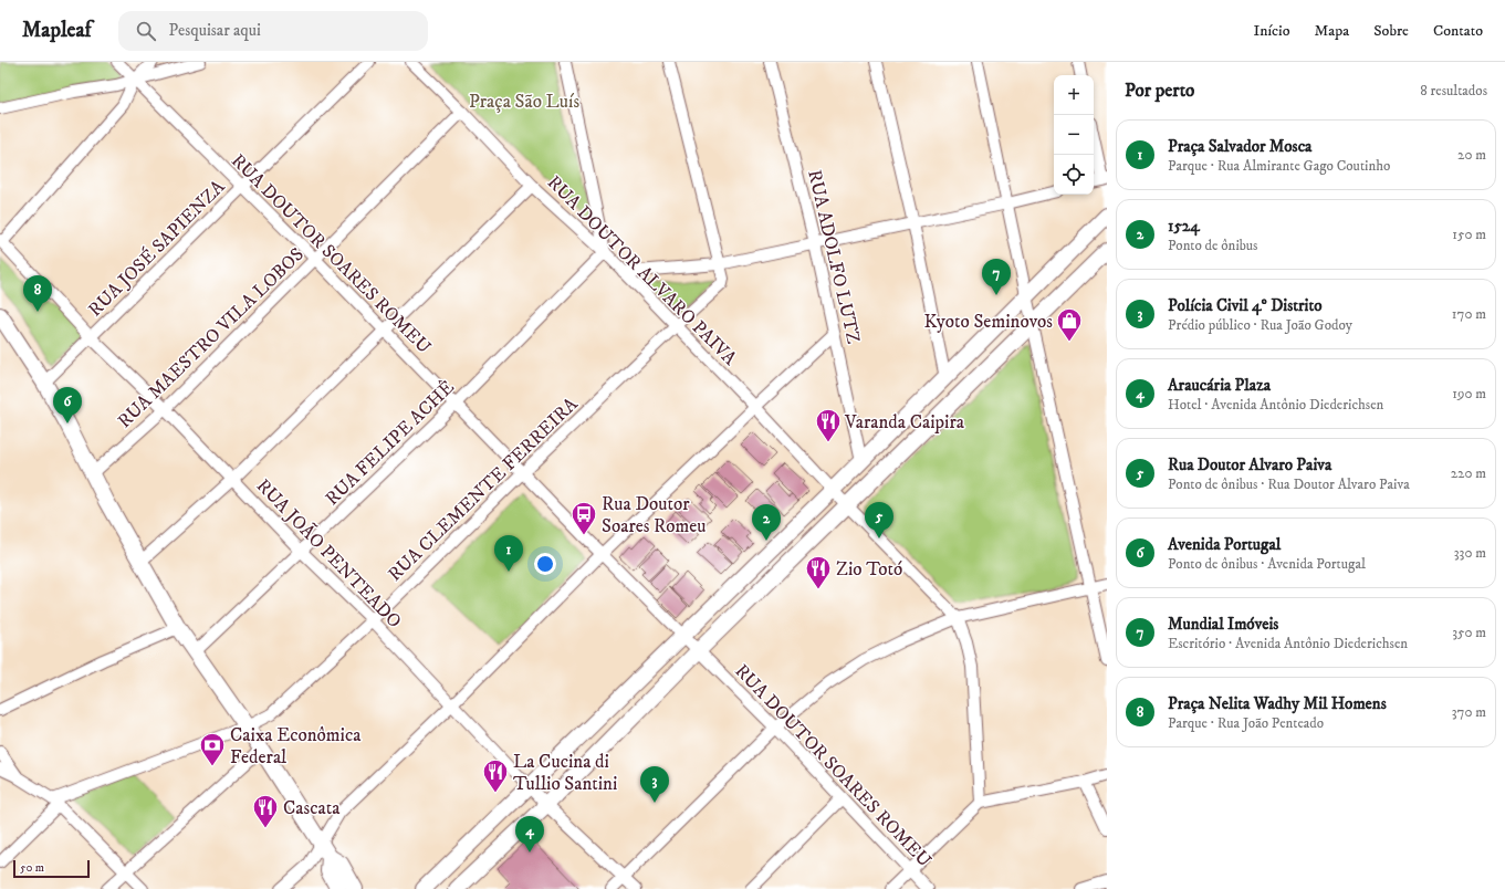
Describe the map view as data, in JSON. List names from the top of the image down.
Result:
{
  "streets": {
    "street": [
      "RUA JOSÉ SAPIENZA",
      "RUA DOUTOR SOARES ROMEU",
      "RUA ADOLFO LUTZ",
      "RUA DOUTOR ALVARO PAIVA",
      "RUA MAESTRO VILA LOBOS",
      "RUA FELIPE ACHÊ",
      "RUA CLEMENTE FERREIRA",
      "RUA JOÃO PENTEADO"
    ]
  },
  "crossings": [
    ["RUA JOSÉ SAPIENZA", "RUA DOUTOR SOARES ROMEU"],
    ["RUA JOSÉ SAPIENZA", "RUA JOÃO PENTEADO"],
    ["RUA DOUTOR SOARES ROMEU", "RUA MAESTRO VILA LOBOS"],
    ["RUA DOUTOR SOARES ROMEU", "RUA FELIPE ACHÊ"],
    ["RUA DOUTOR SOARES ROMEU", "RUA CLEMENTE FERREIRA"],
    ["RUA DOUTOR ALVARO PAIVA", "RUA MAESTRO VILA LOBOS"],
    ["RUA DOUTOR ALVARO PAIVA", "RUA FELIPE ACHÊ"],
    ["RUA DOUTOR ALVARO PAIVA", "RUA CLEMENTE FERREIRA"],
    ["RUA MAESTRO VILA LOBOS", "RUA JOÃO PENTEADO"],
    ["RUA FELIPE ACHÊ", "RUA JOÃO PENTEADO"],
    ["RUA CLEMENTE FERREIRA", "RUA JOÃO PENTEADO"]
  ],
  "parks": ["Praça São Luís"],
  "places": {
    "shop": ["Kyoto Seminovos"],
    "restaurant": [
      "Varanda Caipira",
      "Zio Totó",
      "La Cucina di Tullio Santini",
      "Cascata"
    ],
    "bus stop": ["Rua Doutor Soares Romeu"],
    "bank": ["Caixa Econômica Federal"]
  },
  "scale_bar": "50 m",
  "page": {
    "header": "Mapleaf",
    "search": "Pesquisar aqui",
    "nav": [
      "Início",
      "Mapa",
      "Sobre",
      "Contato"
    ],
    "heading": ["Por perto", "8 resultados"],
    "map_buttons": ["+", "−"],
    "list": [
      {
        "mark": "1",
        "name": "Praça Salvador Mosca",
        "note": "Parque · Rua Almirante Gago Coutinho",
        "value": "20 m"
      },
      {
        "mark": "2",
        "name": "1524",
        "note": "Ponto de ônibus",
        "value": "150 m"
      },
      {
        "mark": "3",
        "name": "Polícia Civil 4º Distrito",
        "note": "Prédio público · Rua João Godoy",
        "value": "170 m"
      },
      {
        "mark": "4",
        "name": "Araucária Plaza",
        "note": "Hotel · Avenida Antônio Diederichsen",
        "value": "190 m"
      },
      {
        "mark": "5",
        "name": "Rua Doutor Alvaro Paiva",
        "note": "Ponto de ônibus · Rua Doutor Alvaro Paiva",
        "value": "220 m"
      },
      {
        "mark": "6",
        "name": "Avenida Portugal",
        "note": "Ponto de ônibus · Avenida Portugal",
        "value": "330 m"
      },
      {
        "mark": "7",
        "name": "Mundial Imóveis",
        "note": "Escritório · Avenida Antônio Diederichsen",
        "value": "350 m"
      },
      {
        "mark": "8",
        "name": "Praça Nelita Wadhy Mil Homens",
        "note": "Parque · Rua João Penteado",
        "value": "370 m"
      }
    ],
    "pins": [
      "7",
      "8",
      "6",
      "5",
      "2",
      "1",
      "3",
      "4"
    ],
    "scale": "50 m"
  }
}
